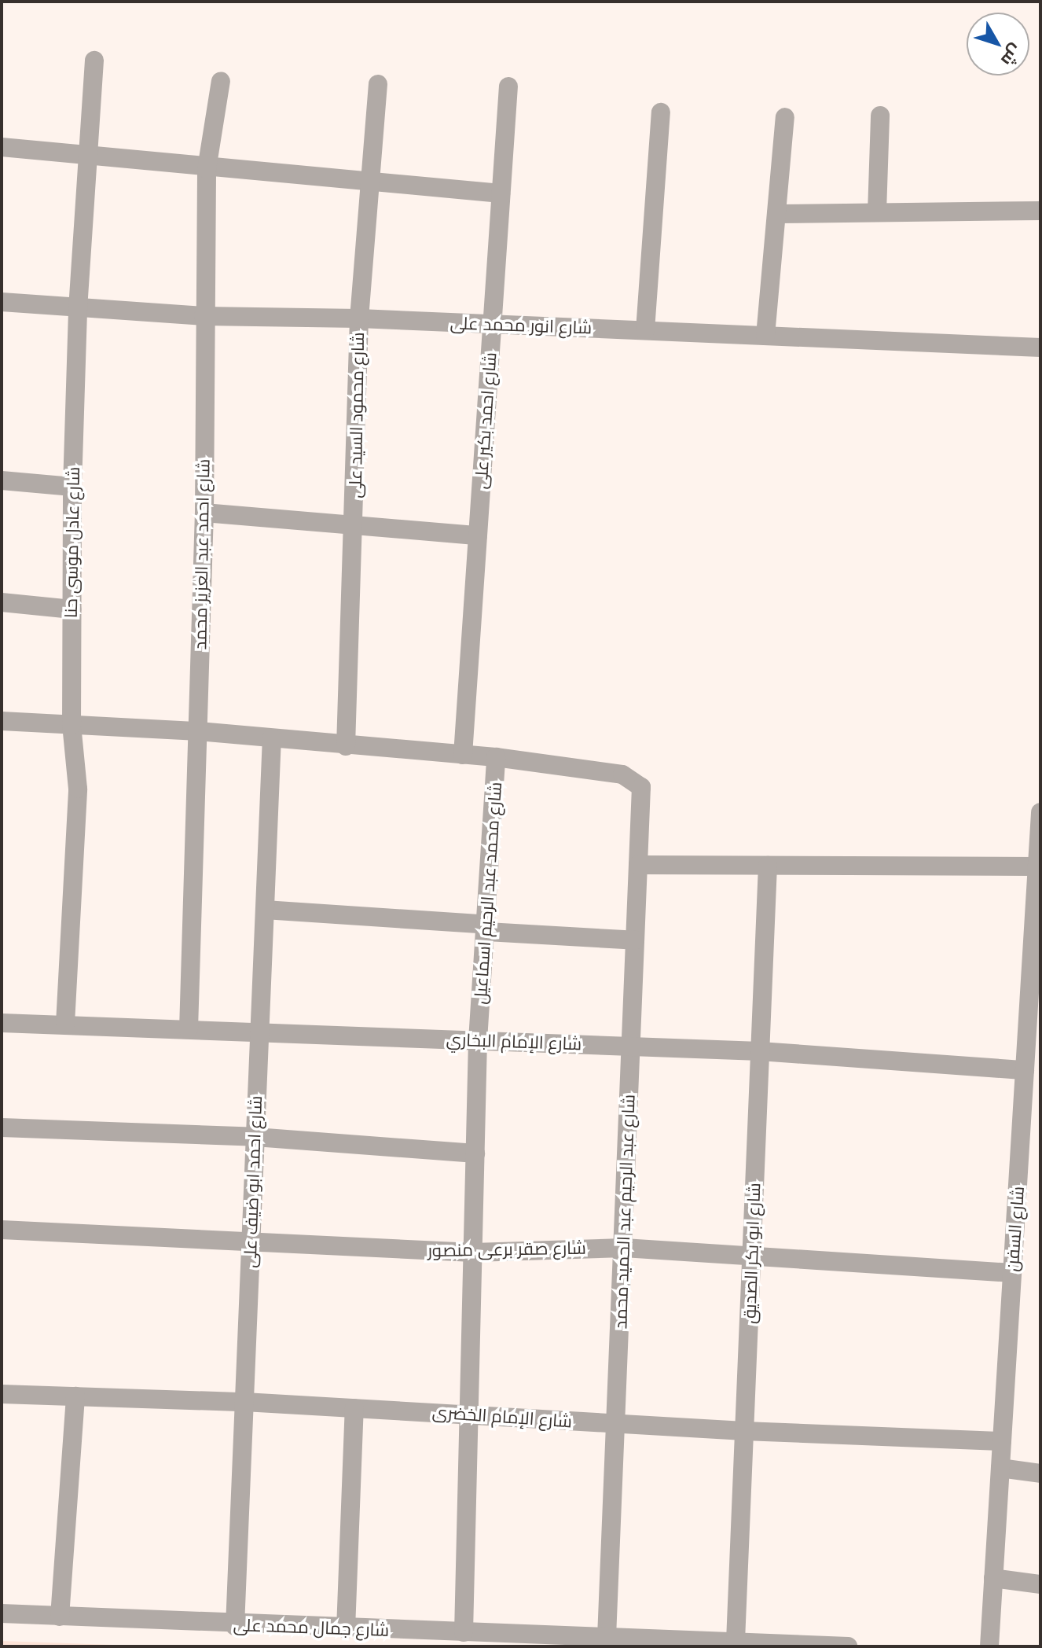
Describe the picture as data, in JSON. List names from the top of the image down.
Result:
{
  "streets": {
    "street": [
      "شارع انور محمد على",
      "شارع محمود السيد على",
      "شارع احمد بكير على",
      "شارع عادل موسى حنا",
      "شارع احمد عبد العزيز محمد",
      "شارع محمد عبد الرحيم اسماعيل",
      "شارع الإمام البخاري",
      "شارع احمد ابو ضيف على",
      "شارع عبد الرحيم عبد الحميد محمد",
      "شارع السفن",
      "شارع صقر برعى منصور",
      "شارع ابو بكر الصديق",
      "شارع الإمام الخضرى",
      "شارع جمال محمد على"
    ]
  },
  "crossings": [
    ["شارع انور محمد على", "شارع محمود السيد على"],
    ["شارع انور محمد على", "شارع احمد بكير على"],
    ["شارع انور محمد على", "شارع عادل موسى حنا"],
    ["شارع انور محمد على", "شارع احمد عبد العزيز محمد"],
    ["شارع عادل موسى حنا", "شارع الإمام البخاري"],
    ["شارع احمد عبد العزيز محمد", "شارع الإمام البخاري"],
    ["شارع محمد عبد الرحيم اسماعيل", "شارع الإمام البخاري"],
    ["شارع محمد عبد الرحيم اسماعيل", "شارع عبد الرحيم عبد الحميد محمد"],
    ["شارع محمد عبد الرحيم اسماعيل", "شارع صقر برعى منصور"],
    ["شارع محمد عبد الرحيم اسماعيل", "شارع الإمام الخضرى"],
    ["شارع محمد عبد الرحيم اسماعيل", "شارع جمال محمد على"],
    ["شارع الإمام البخاري", "شارع احمد ابو ضيف على"],
    ["شارع الإمام البخاري", "شارع عبد الرحيم عبد الحميد محمد"],
    ["شارع الإمام البخاري", "شارع السفن"],
    ["شارع الإمام البخاري", "شارع ابو بكر الصديق"],
    ["شارع احمد ابو ضيف على", "شارع صقر برعى منصور"],
    ["شارع احمد ابو ضيف على", "شارع الإمام الخضرى"],
    ["شارع احمد ابو ضيف على", "شارع جمال محمد على"],
    ["شارع عبد الرحيم عبد الحميد محمد", "شارع صقر برعى منصور"],
    ["شارع عبد الرحيم عبد الحميد محمد", "شارع الإمام الخضرى"],
    ["شارع عبد الرحيم عبد الحميد محمد", "شارع جمال محمد على"],
    ["شارع السفن", "شارع صقر برعى منصور"],
    ["شارع السفن", "شارع الإمام الخضرى"],
    ["شارع صقر برعى منصور", "شارع ابو بكر الصديق"],
    ["شارع ابو بكر الصديق", "شارع الإمام الخضرى"],
    ["شارع ابو بكر الصديق", "شارع جمال محمد على"]
  ],
  "north": "bottom right"
}
